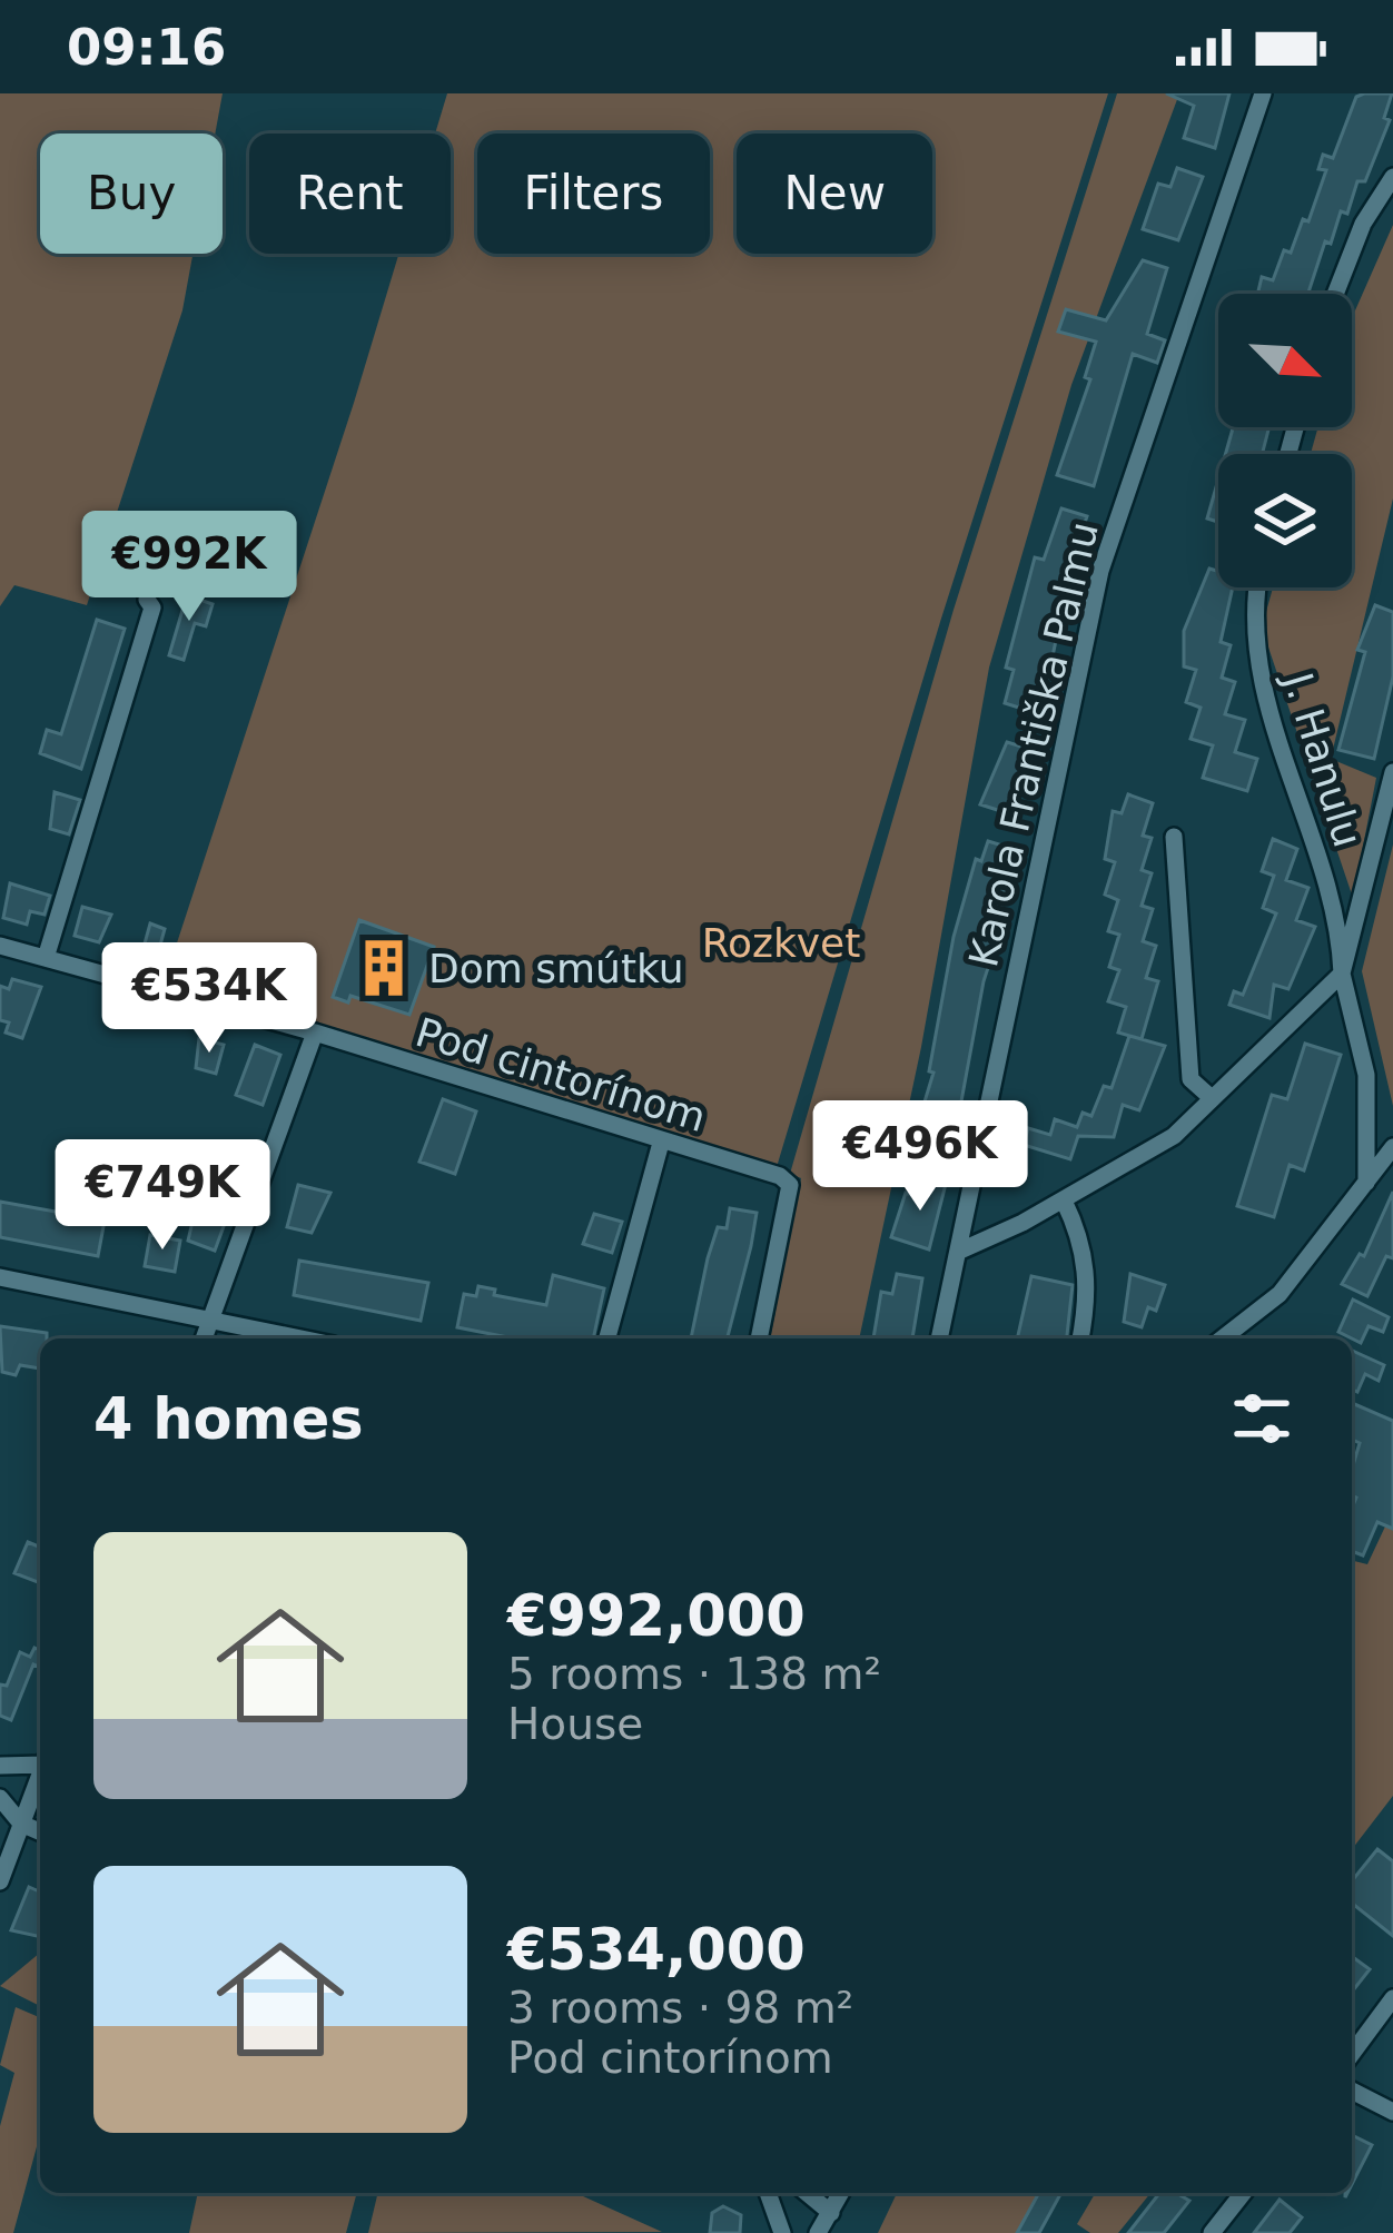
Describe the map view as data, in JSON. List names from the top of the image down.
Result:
{
  "streets": {
    "street": ["Karola Františka Palmu", "J. Hanulu", "Pod cintorínom"]
  },
  "parks": ["Rozkvet"],
  "places": {
    "building": ["Dom smútku"]
  },
  "north": "bottom right",
  "page": {
    "status": "09:16",
    "chip": [
      "Buy",
      "Rent",
      "Filters",
      "New"
    ],
    "price": [
      "€992K",
      "€534K",
      "€496K",
      "€749K"
    ],
    "heading": "4 homes",
    "list": [
      {
        "name": "€992,000",
        "note": "5 rooms · 138 m² · House"
      },
      {
        "name": "€534,000",
        "note": "3 rooms · 98 m² · Pod cintorínom"
      }
    ]
  }
}
